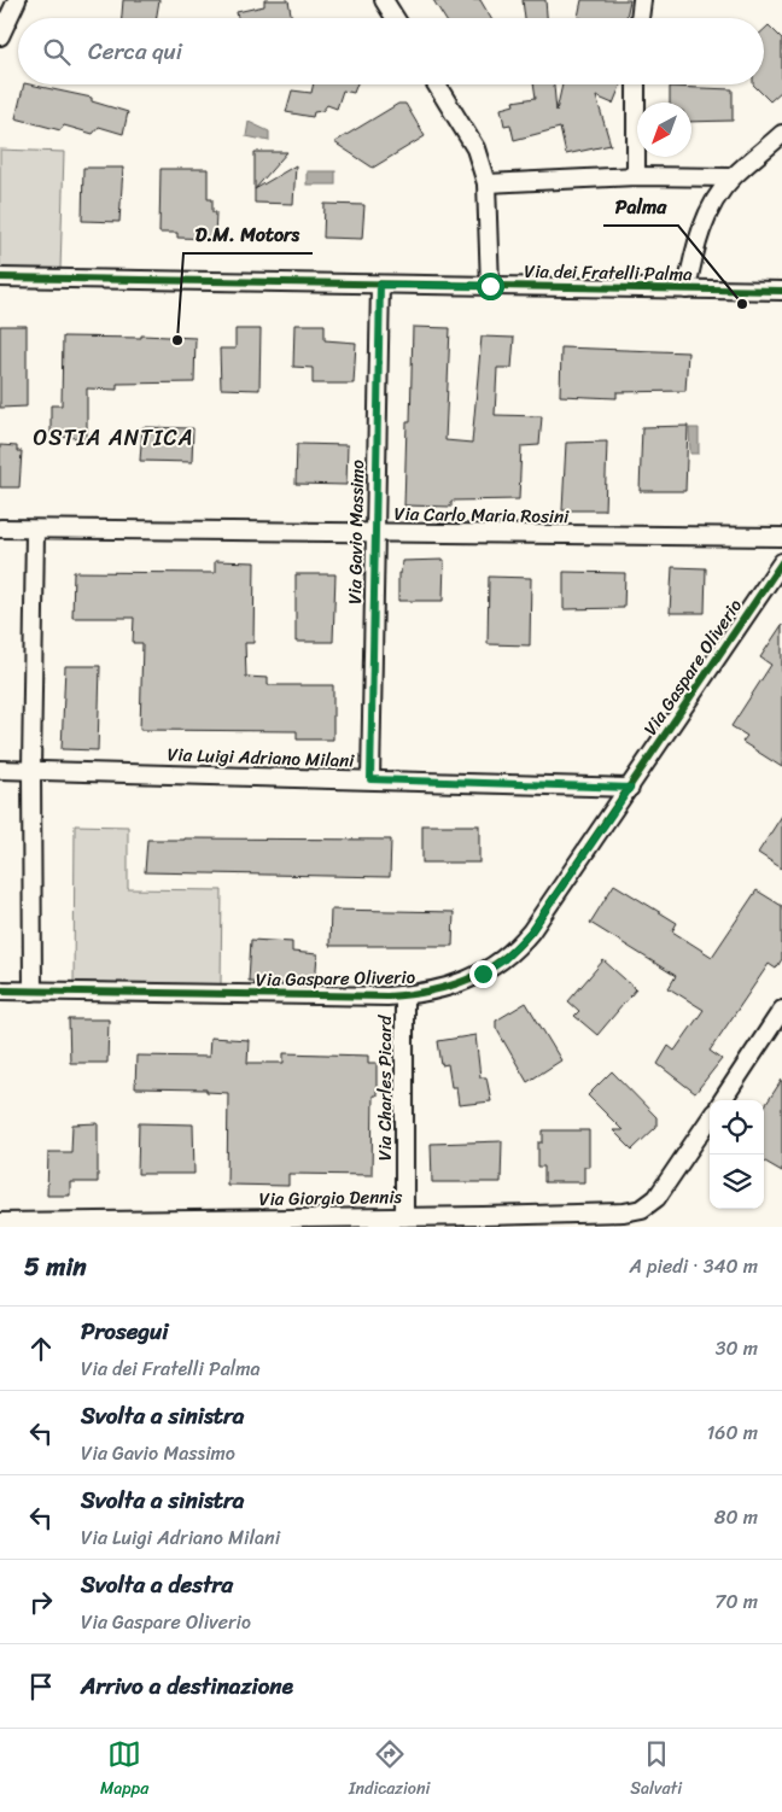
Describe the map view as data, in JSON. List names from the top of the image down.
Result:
{
  "streets": {
    "street": [
      "Via dei Fratelli Palma",
      "Via Carlo Maria Rosini",
      "Via Gavio Massimo",
      "Via Gaspare Oliverio",
      "Via Luigi Adriano Milani",
      "Via Charles Picard",
      "Via Giorgio Dennis"
    ]
  },
  "crossings": [
    ["Via dei Fratelli Palma", "Via Gavio Massimo"],
    ["Via Carlo Maria Rosini", "Via Gavio Massimo"],
    ["Via Gavio Massimo", "Via Luigi Adriano Milani"],
    ["Via Gaspare Oliverio", "Via Luigi Adriano Milani"],
    ["Via Gaspare Oliverio", "Via Charles Picard"],
    ["Via Charles Picard", "Via Giorgio Dennis"]
  ],
  "districts": ["OSTIA ANTICA"],
  "places": ["Palma", "D.M. Motors"],
  "north": "bottom left",
  "page": {
    "search": "Cerca qui",
    "heading": ["5 min", "A piedi · 340 m"],
    "list": [
      ["Prosegui", "Via dei Fratelli Palma", "30 m"],
      ["Svolta a sinistra", "Via Gavio Massimo", "160 m"],
      ["Svolta a sinistra", "Via Luigi Adriano Milani", "80 m"],
      ["Svolta a destra", "Via Gaspare Oliverio", "70 m"],
      "Arrivo a destinazione"
    ],
    "nav": ["Mappa", "Indicazioni", "Salvati"]
  }
}
